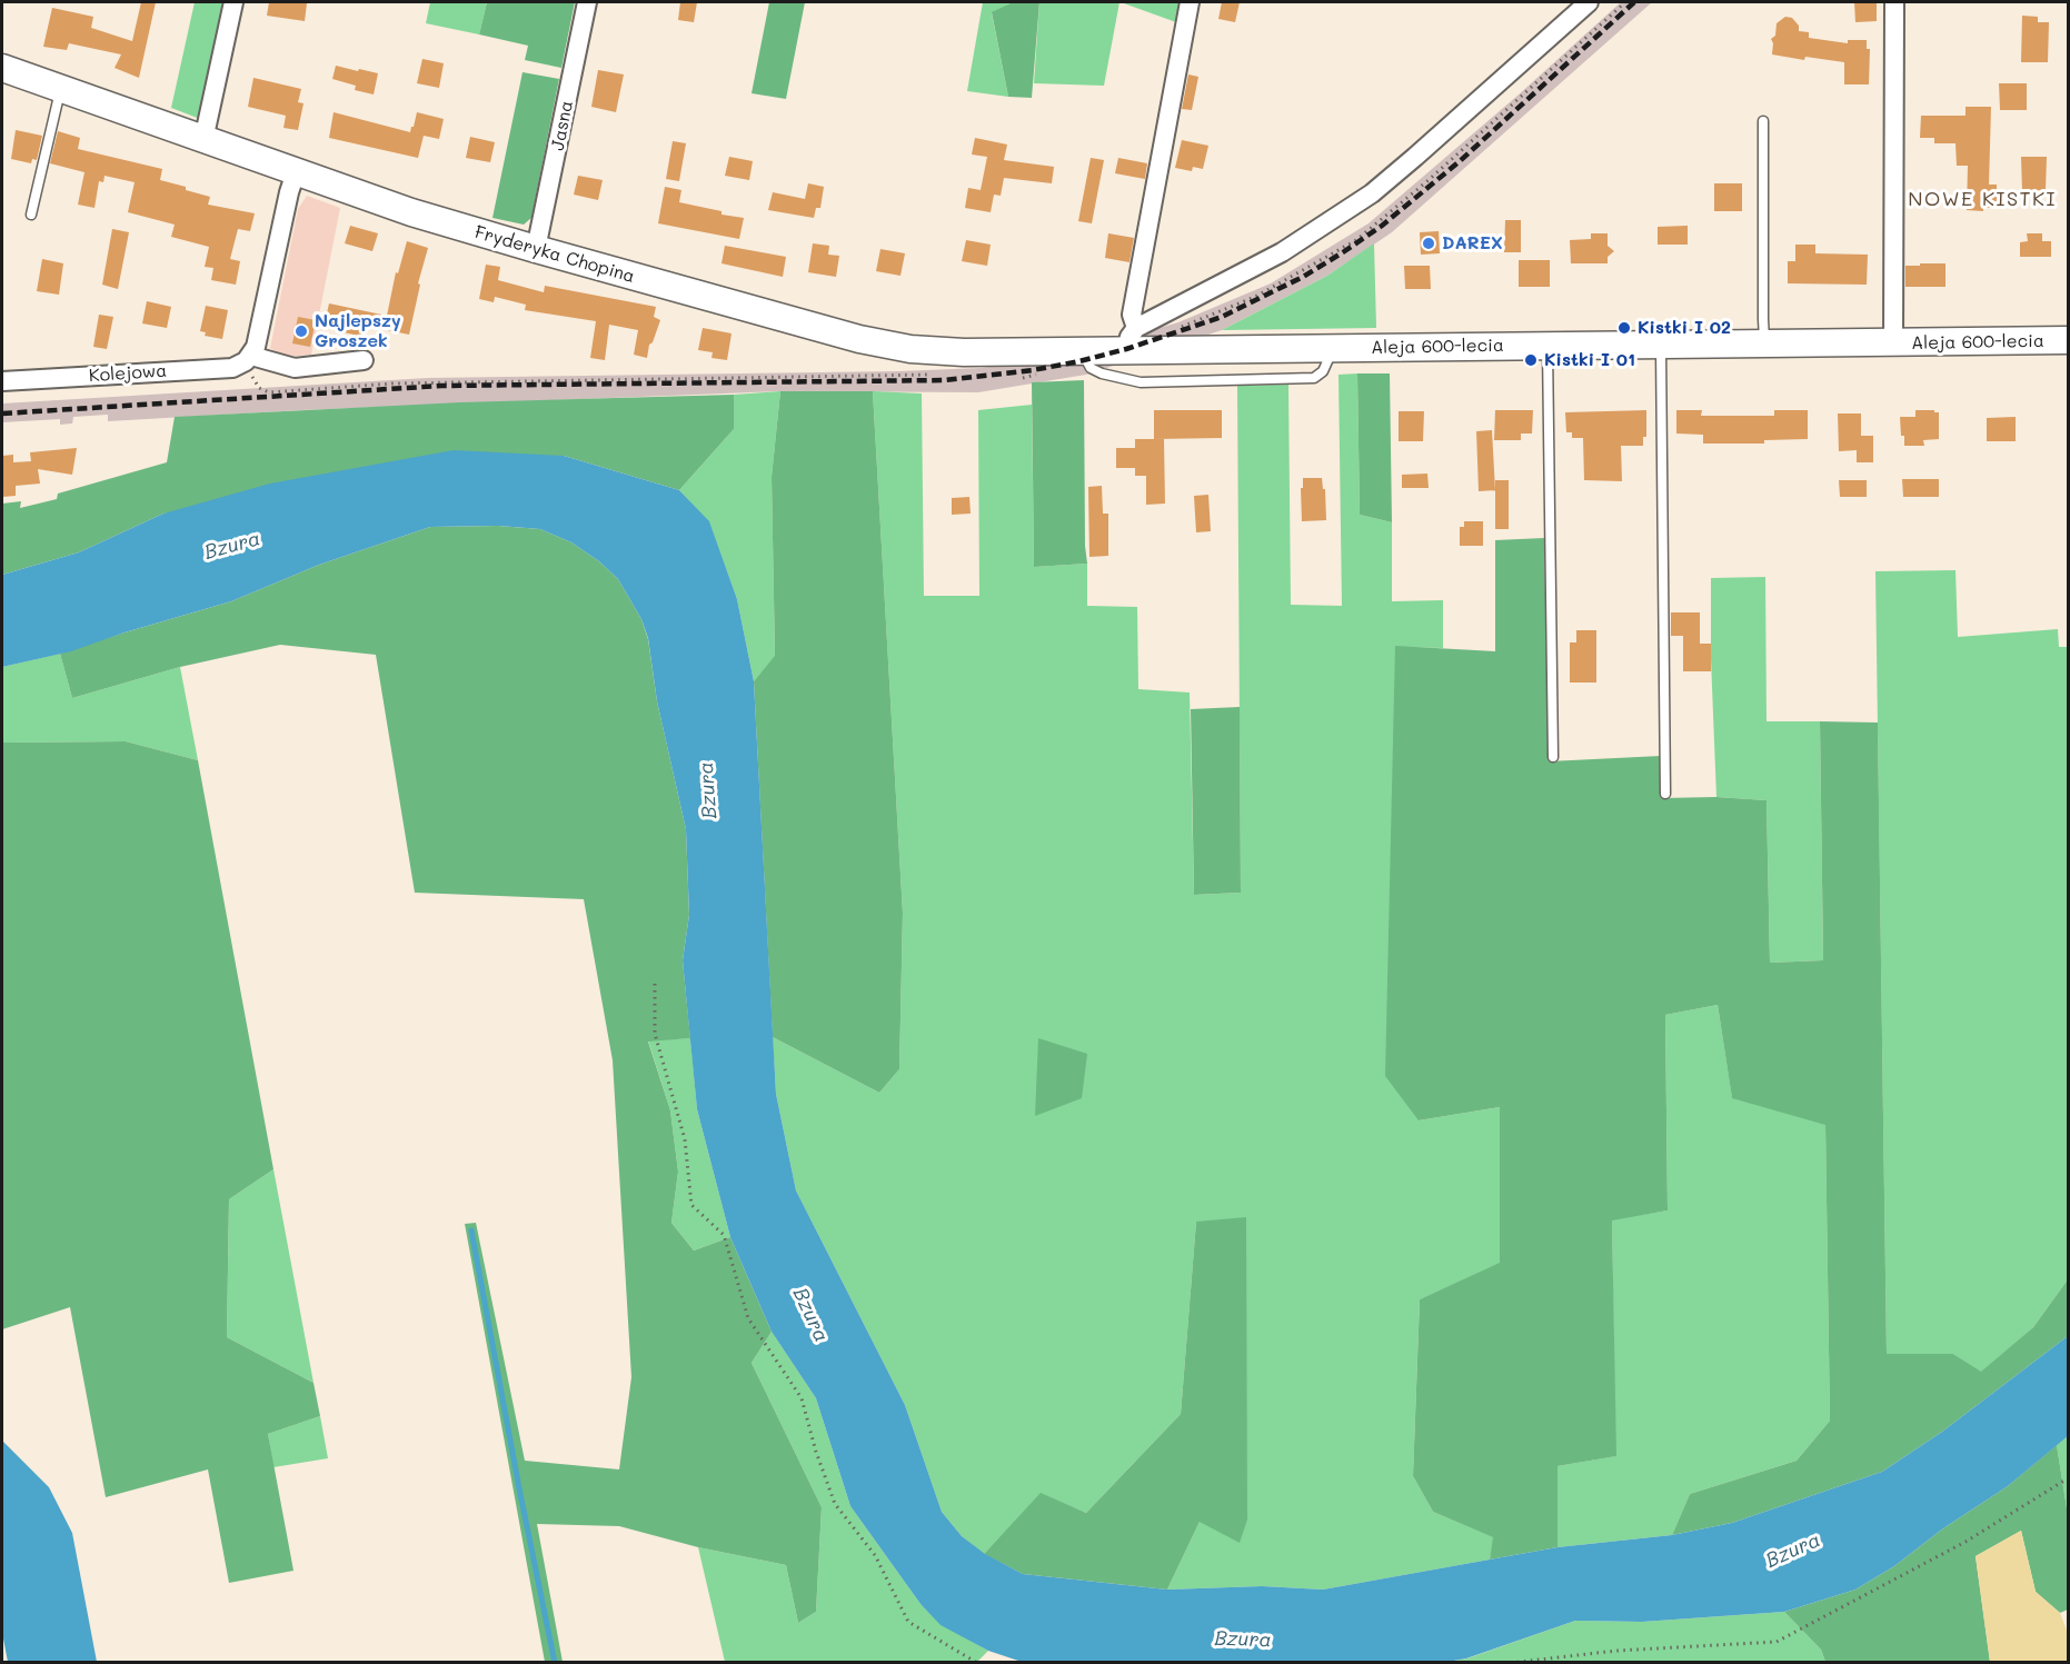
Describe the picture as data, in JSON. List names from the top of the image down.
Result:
{
  "streets": {
    "main road": ["Fryderyka Chopina", "Aleja 600-lecia"],
    "street": ["Jasna", "Kolejowa"]
  },
  "crossings": [
    ["Jasna", "Fryderyka Chopina"],
    ["Fryderyka Chopina", "Aleja 600-lecia"]
  ],
  "districts": ["NOWE KISTKI"],
  "water": ["Bzura"],
  "places": [
    "DAREX",
    "Kistki I 02",
    "Najlepszy Groszek",
    "Kistki I 01"
  ]
}
